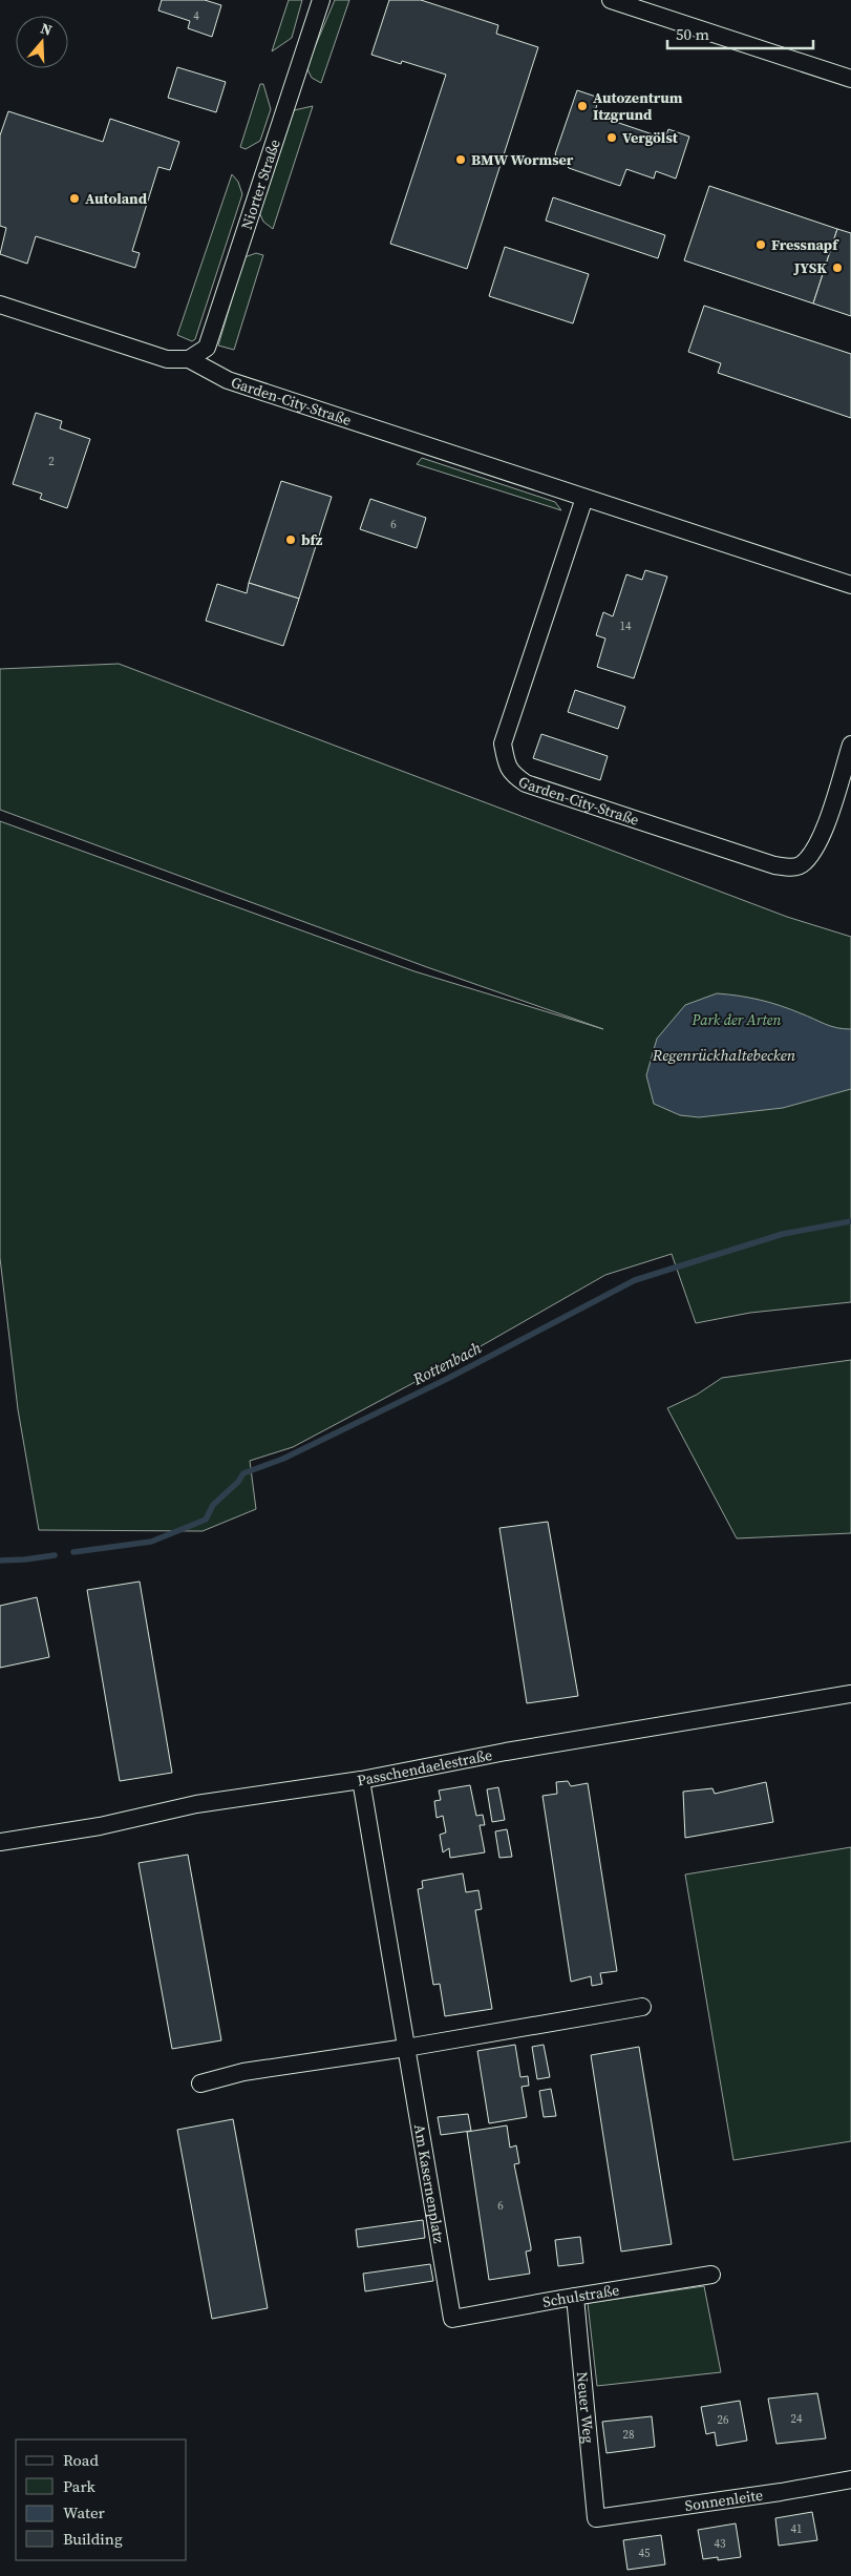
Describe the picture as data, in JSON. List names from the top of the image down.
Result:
{
  "streets": {
    "street": [
      "Niorter Straße",
      "Garden-City-Straße",
      "Passchendaelestraße",
      "Am Kasernenplatz",
      "Schulstraße",
      "Neuer Weg",
      "Sonnenleite"
    ]
  },
  "crossings": [
    ["Niorter Straße", "Garden-City-Straße"],
    ["Passchendaelestraße", "Am Kasernenplatz"],
    ["Am Kasernenplatz", "Schulstraße"],
    ["Schulstraße", "Neuer Weg"],
    ["Neuer Weg", "Sonnenleite"]
  ],
  "water": ["Regenrückhaltebecken", "Rottenbach"],
  "parks": ["Park der Arten"],
  "places": [
    "Autozentrum Itzgrund",
    "Vergölst",
    "BMW Wormser",
    "Autoland",
    "Fressnapf",
    "JYSK",
    "bfz"
  ],
  "house_numbers": [
    "4",
    "2",
    "6",
    "14",
    "6",
    "24",
    "26",
    "28",
    "41",
    "43",
    "45"
  ],
  "legend": [
    "Road",
    "Park",
    "Water",
    "Building"
  ],
  "scale_bar": "50 m",
  "north": "top"
}
